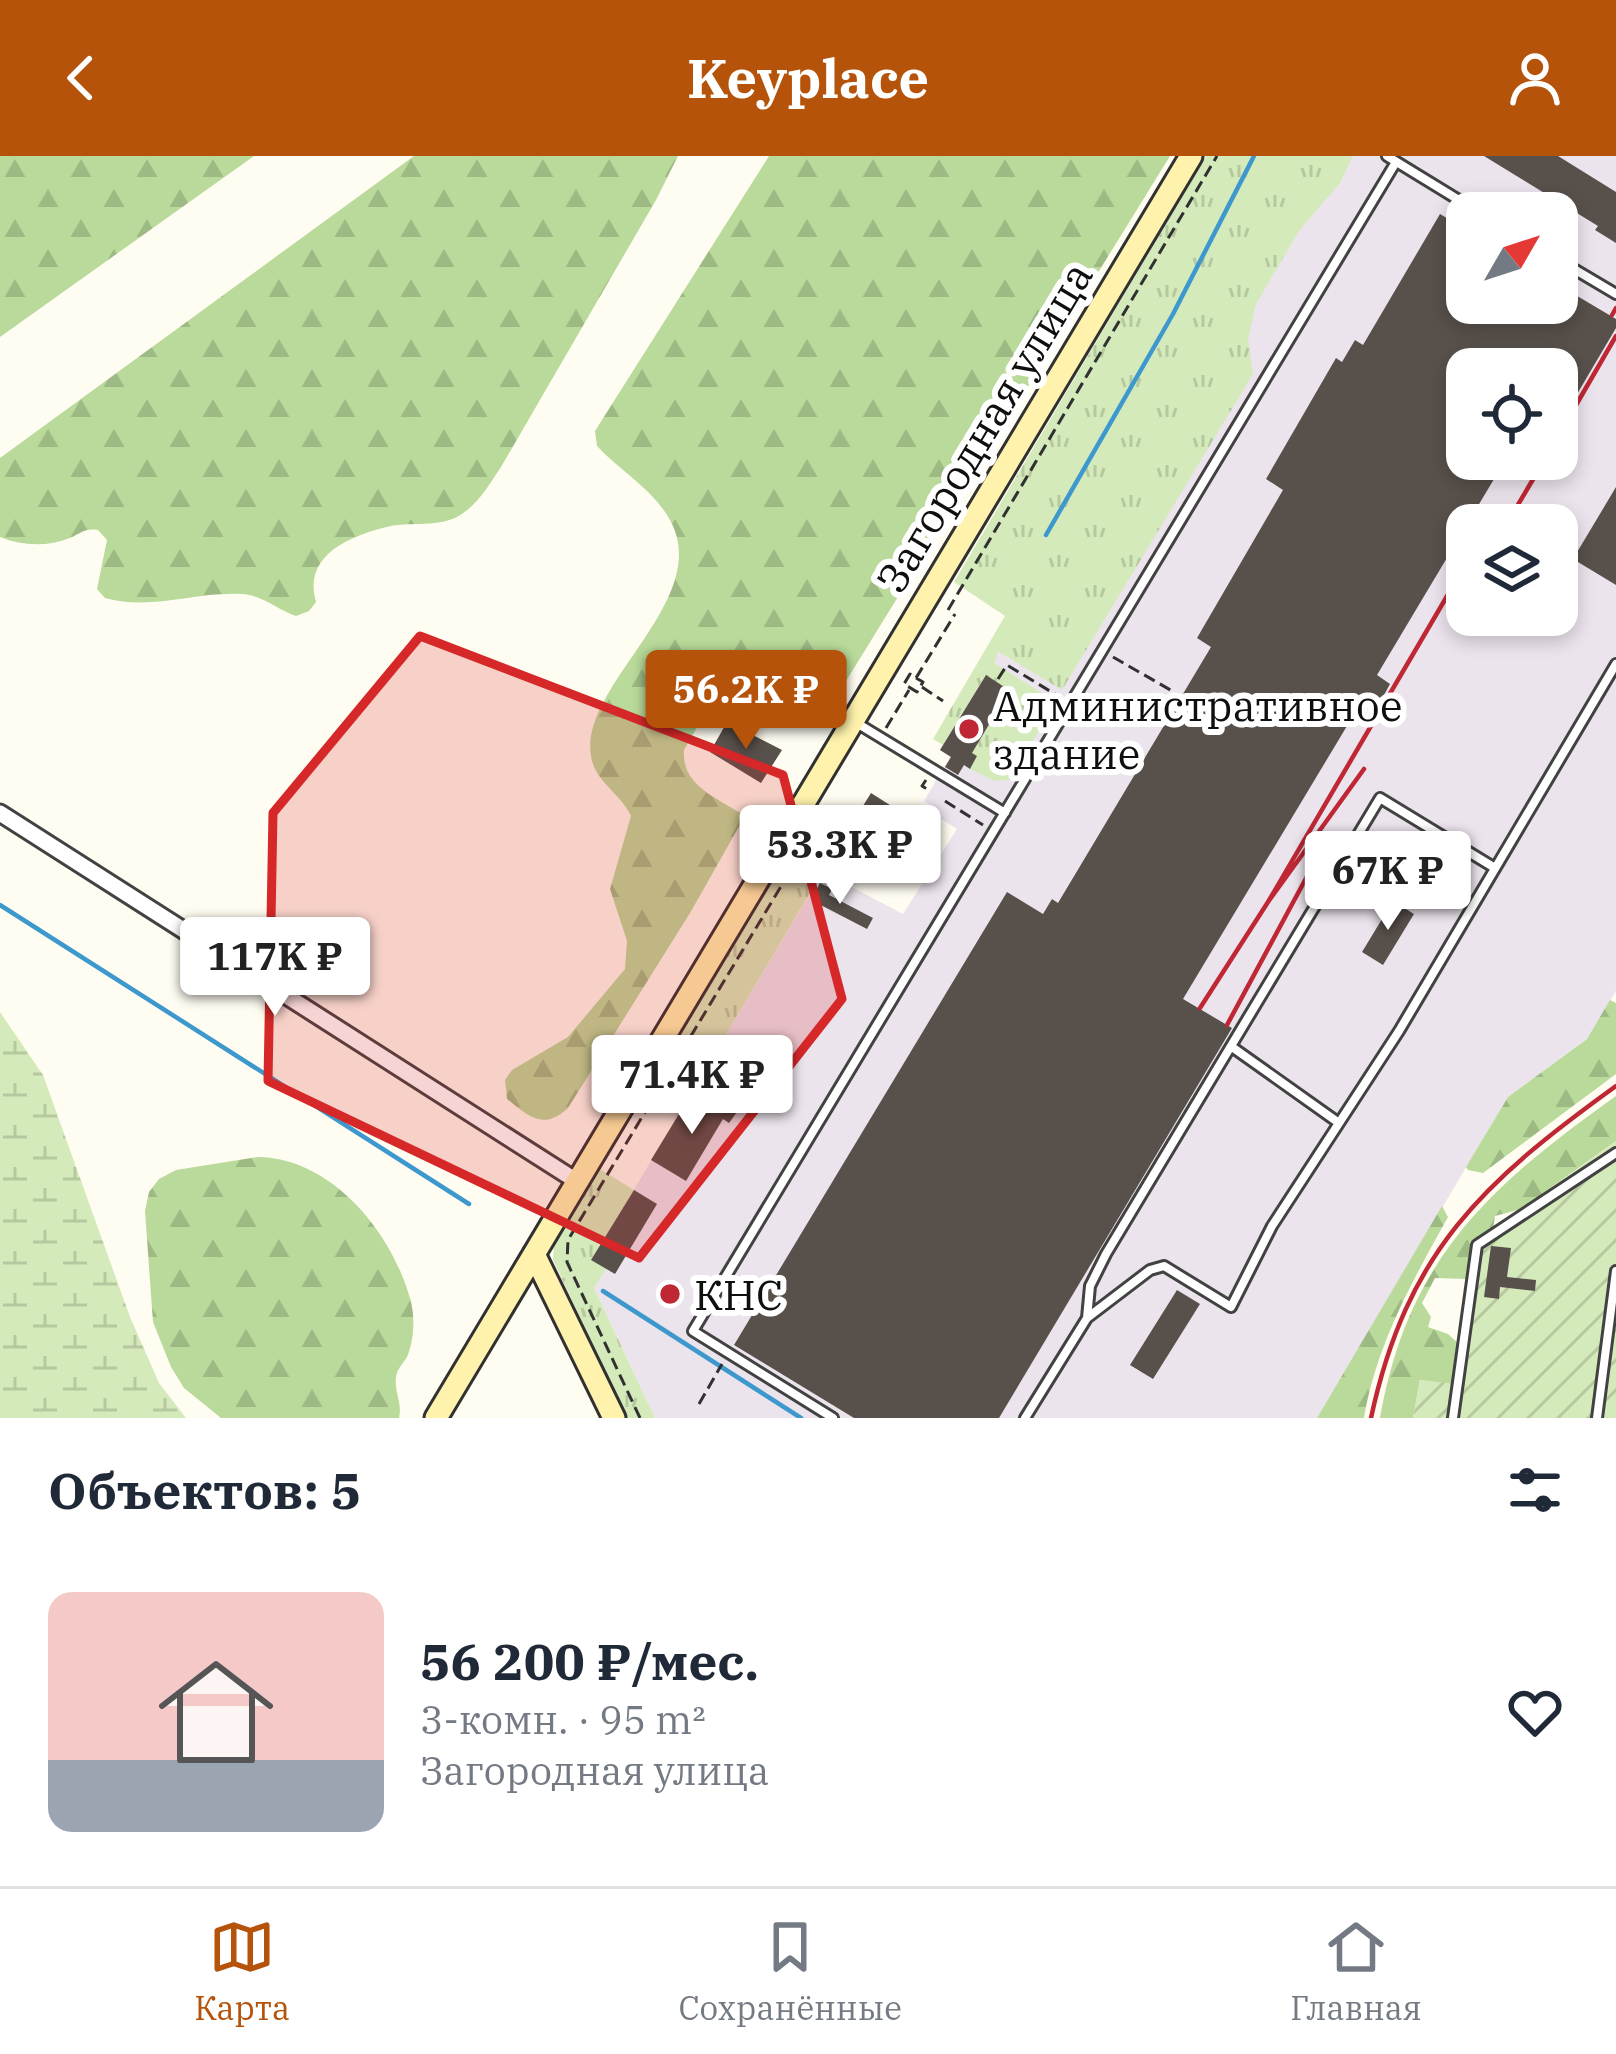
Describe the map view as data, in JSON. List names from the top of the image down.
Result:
{
  "streets": {
    "street": ["Загородная улица"]
  },
  "places": ["Административное здание", "КНС"],
  "north": "top right",
  "page": {
    "header": "Keyplace",
    "price": [
      "56.2K ₽",
      "53.3K ₽",
      "67K ₽",
      "117K ₽",
      "71.4K ₽"
    ],
    "heading": "Объектов: 5",
    "list": [
      {
        "name": "56 200 ₽/мес.",
        "note": "3-комн. · 95 m² · Загородная улица"
      }
    ],
    "tabs": ["Карта", "Сохранённые", "Главная"]
  }
}
